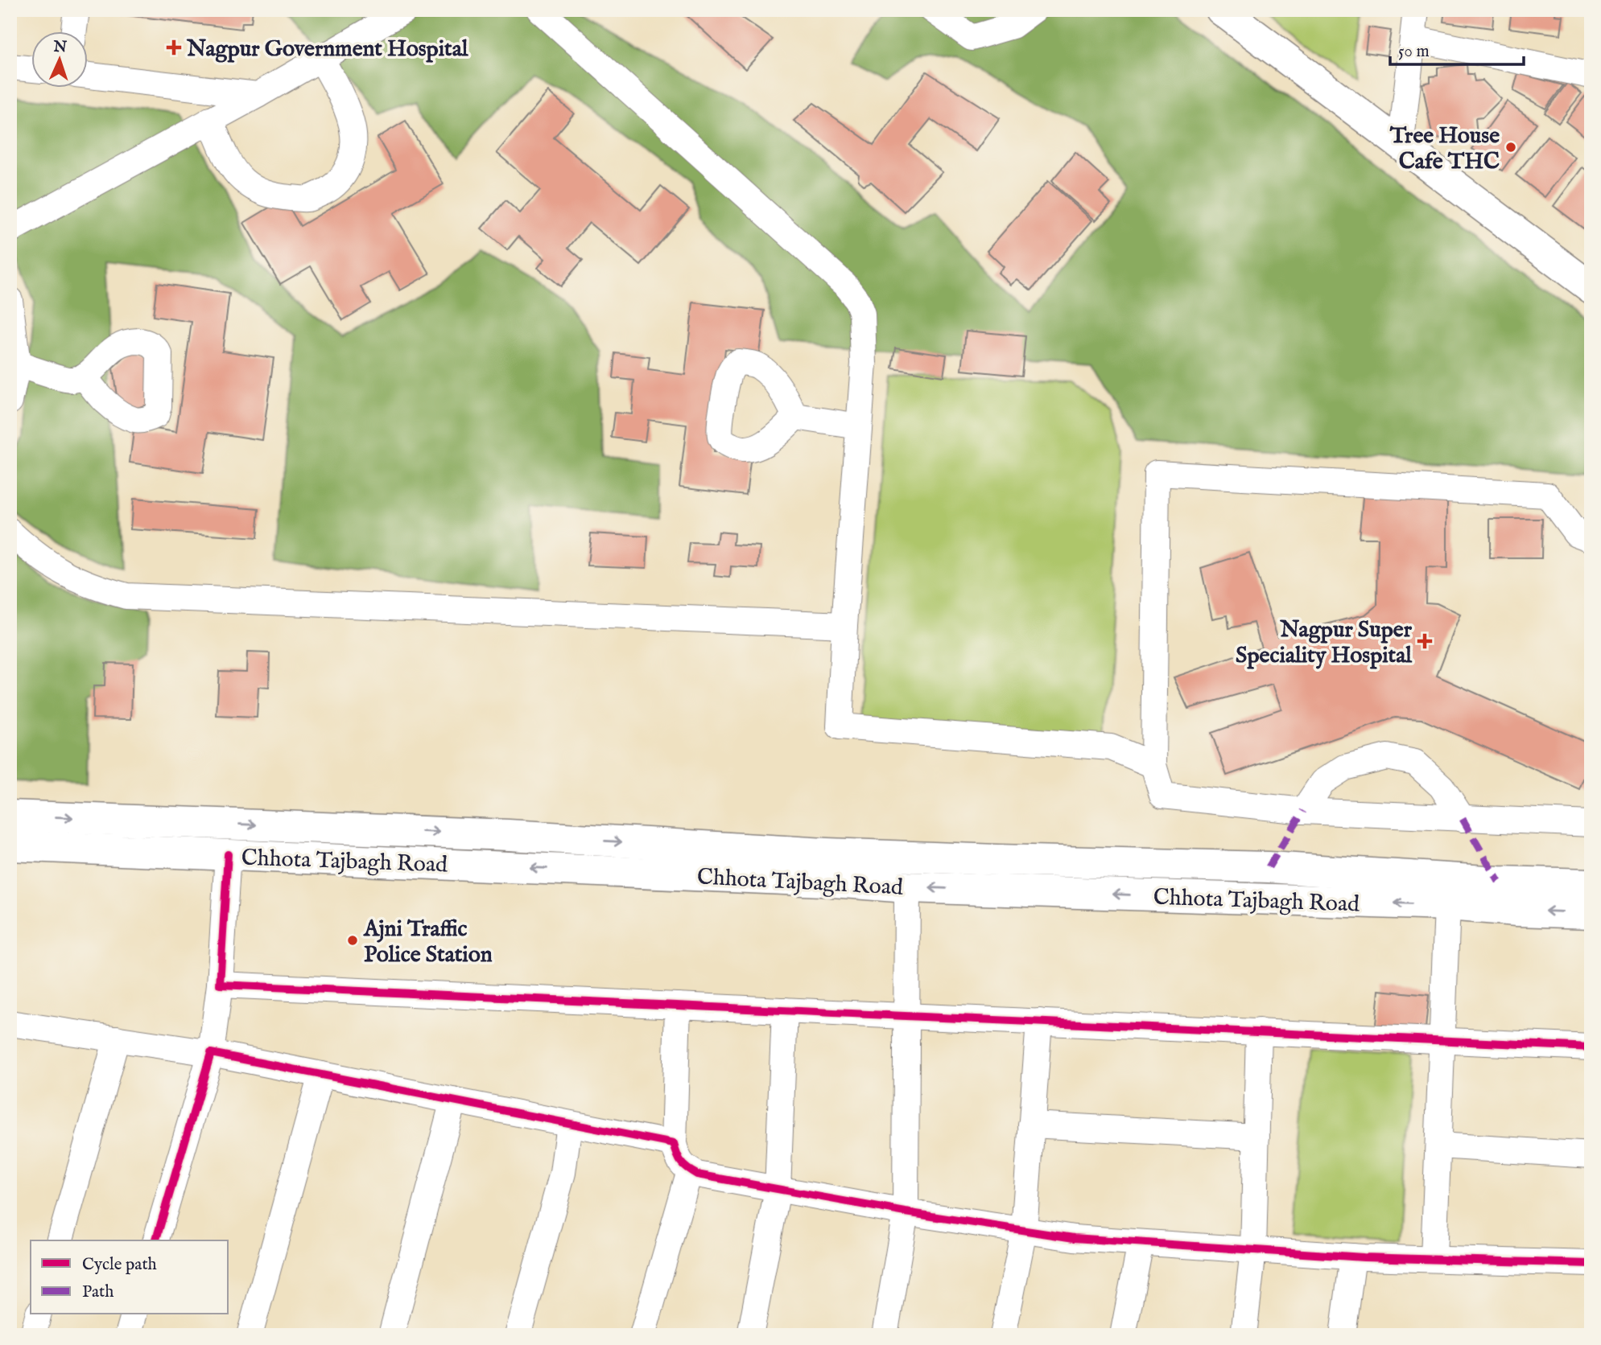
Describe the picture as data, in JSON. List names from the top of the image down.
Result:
{
  "streets": {
    "main road": ["Chhota Tajbagh Road"]
  },
  "places": {
    "health": ["Nagpur Government Hospital", "Nagpur Super Speciality Hospital"],
    "other": ["Tree House Cafe THC", "Ajni Traffic Police Station"]
  },
  "legend": ["Cycle path", "Path"],
  "scale_bar": "50 m",
  "north": "top"
}
